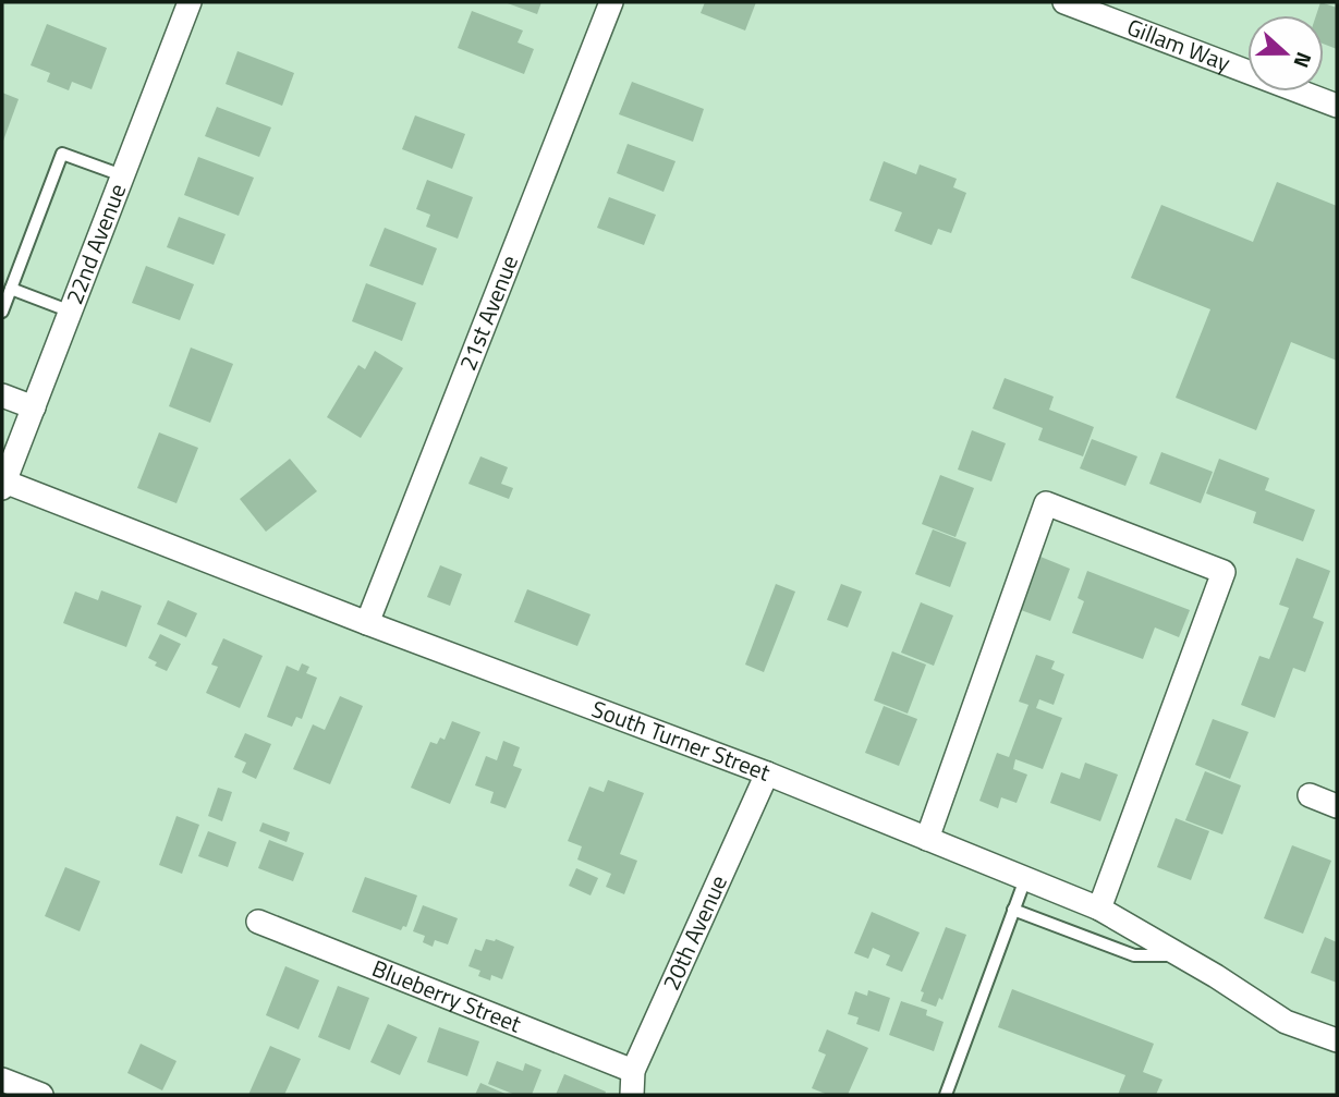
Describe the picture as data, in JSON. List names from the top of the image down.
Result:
{
  "streets": {
    "street": [
      "Gillam Way",
      "22nd Avenue",
      "21st Avenue",
      "South Turner Street",
      "20th Avenue",
      "Blueberry Street"
    ]
  },
  "crossings": [
    ["22nd Avenue", "South Turner Street"],
    ["21st Avenue", "South Turner Street"],
    ["South Turner Street", "20th Avenue"],
    ["20th Avenue", "Blueberry Street"]
  ],
  "north": "right"
}
